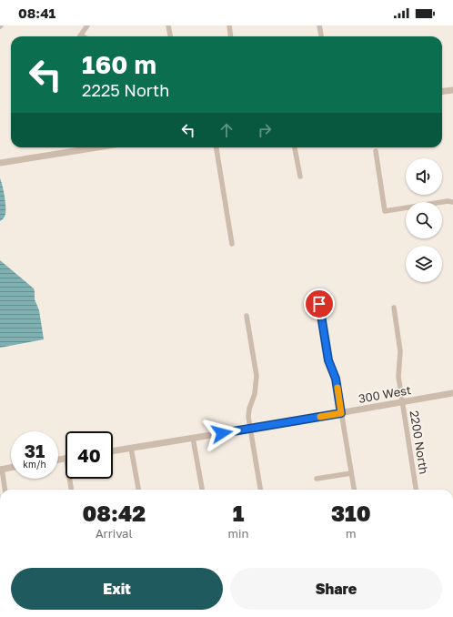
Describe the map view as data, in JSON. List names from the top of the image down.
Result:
{
  "streets": {
    "street": ["300 West", "2200 North"]
  },
  "crossings": [
    ["300 West", "2200 North"]
  ],
  "page": {
    "status": "08:41",
    "turn": ["160 m", "2225 North"],
    "speed": "31 km/h",
    "limit": "40",
    "eta": [
      "08:42",
      "Arrival",
      "1",
      "min",
      "310",
      "m"
    ],
    "buttons": ["Exit", "Share"]
  }
}
